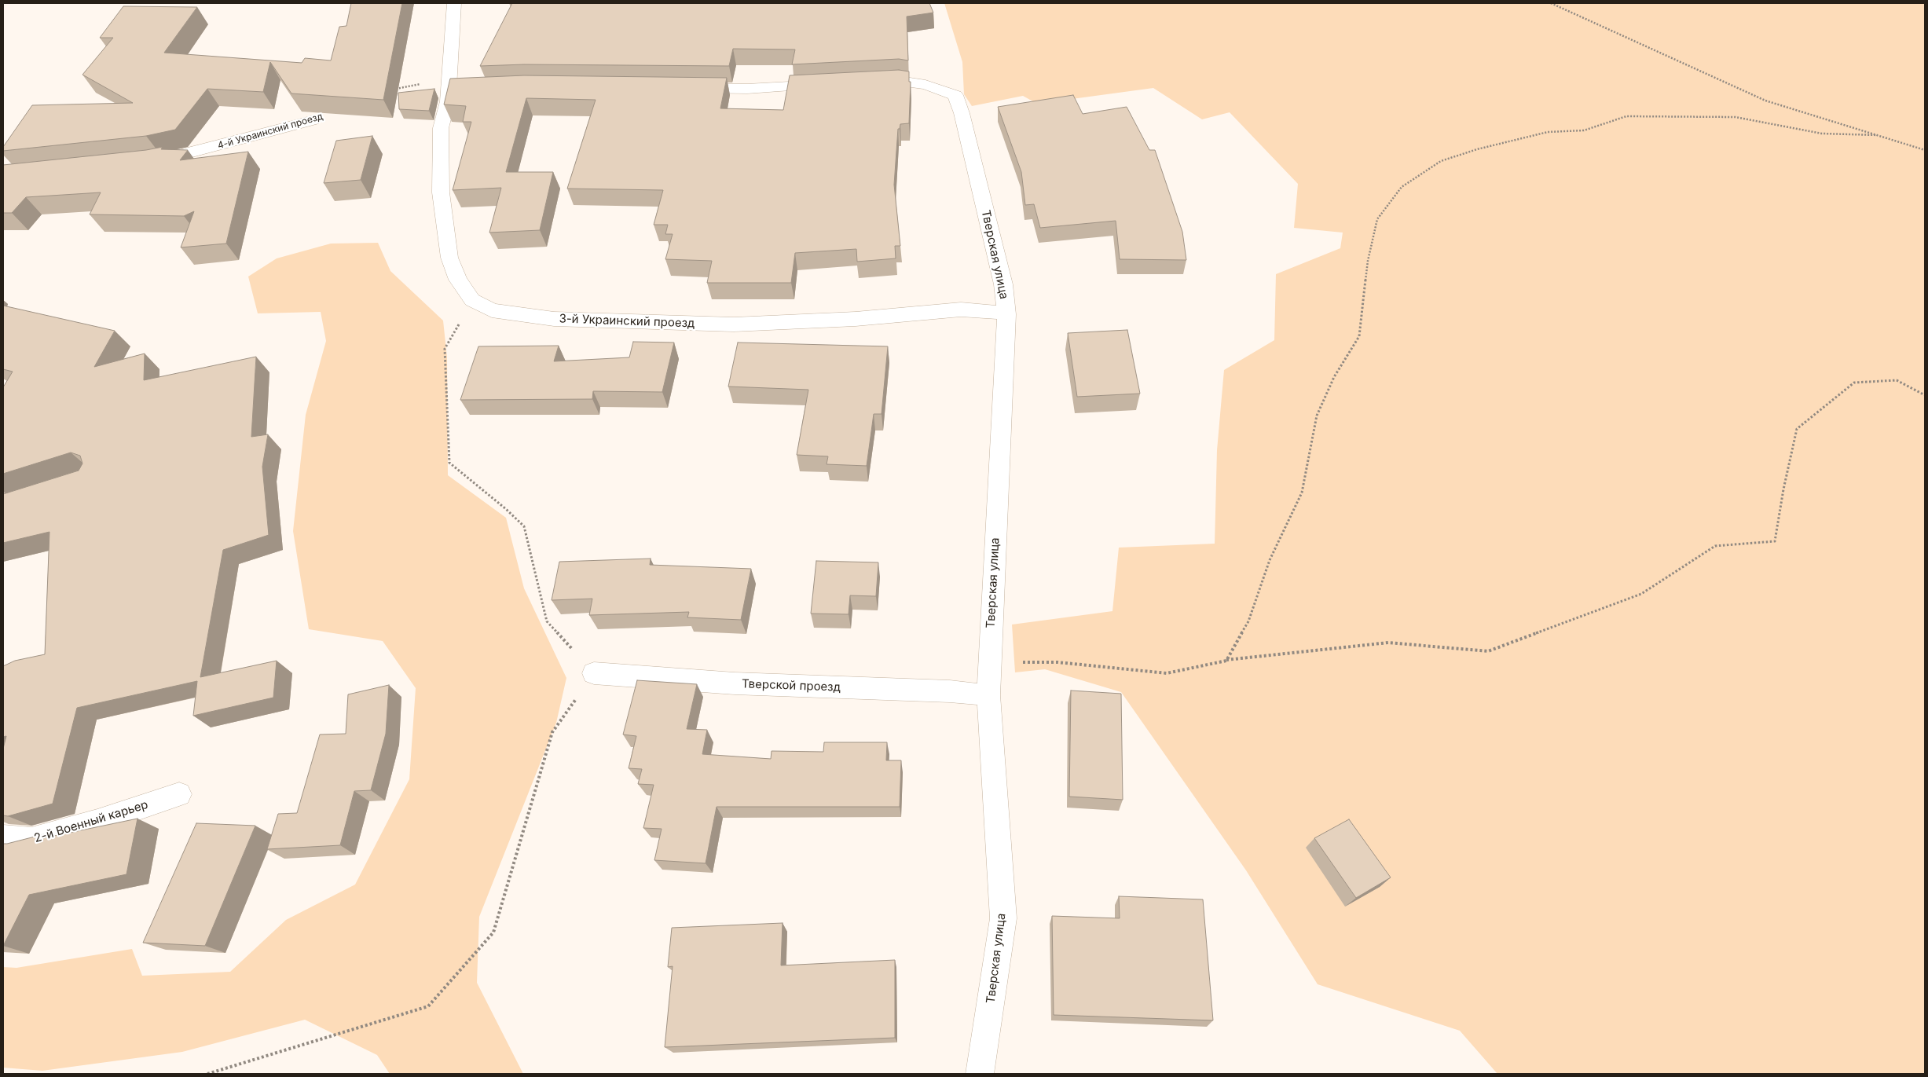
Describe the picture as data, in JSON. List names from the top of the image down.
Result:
{
  "streets": {
    "street": [
      "4-й Украинский проезд",
      "Тверская улица",
      "3-й Украинский проезд",
      "Тверской проезд",
      "2-й Военный карьер"
    ]
  },
  "crossings": [
    ["Тверская улица", "3-й Украинский проезд"],
    ["Тверская улица", "Тверской проезд"]
  ]
}
